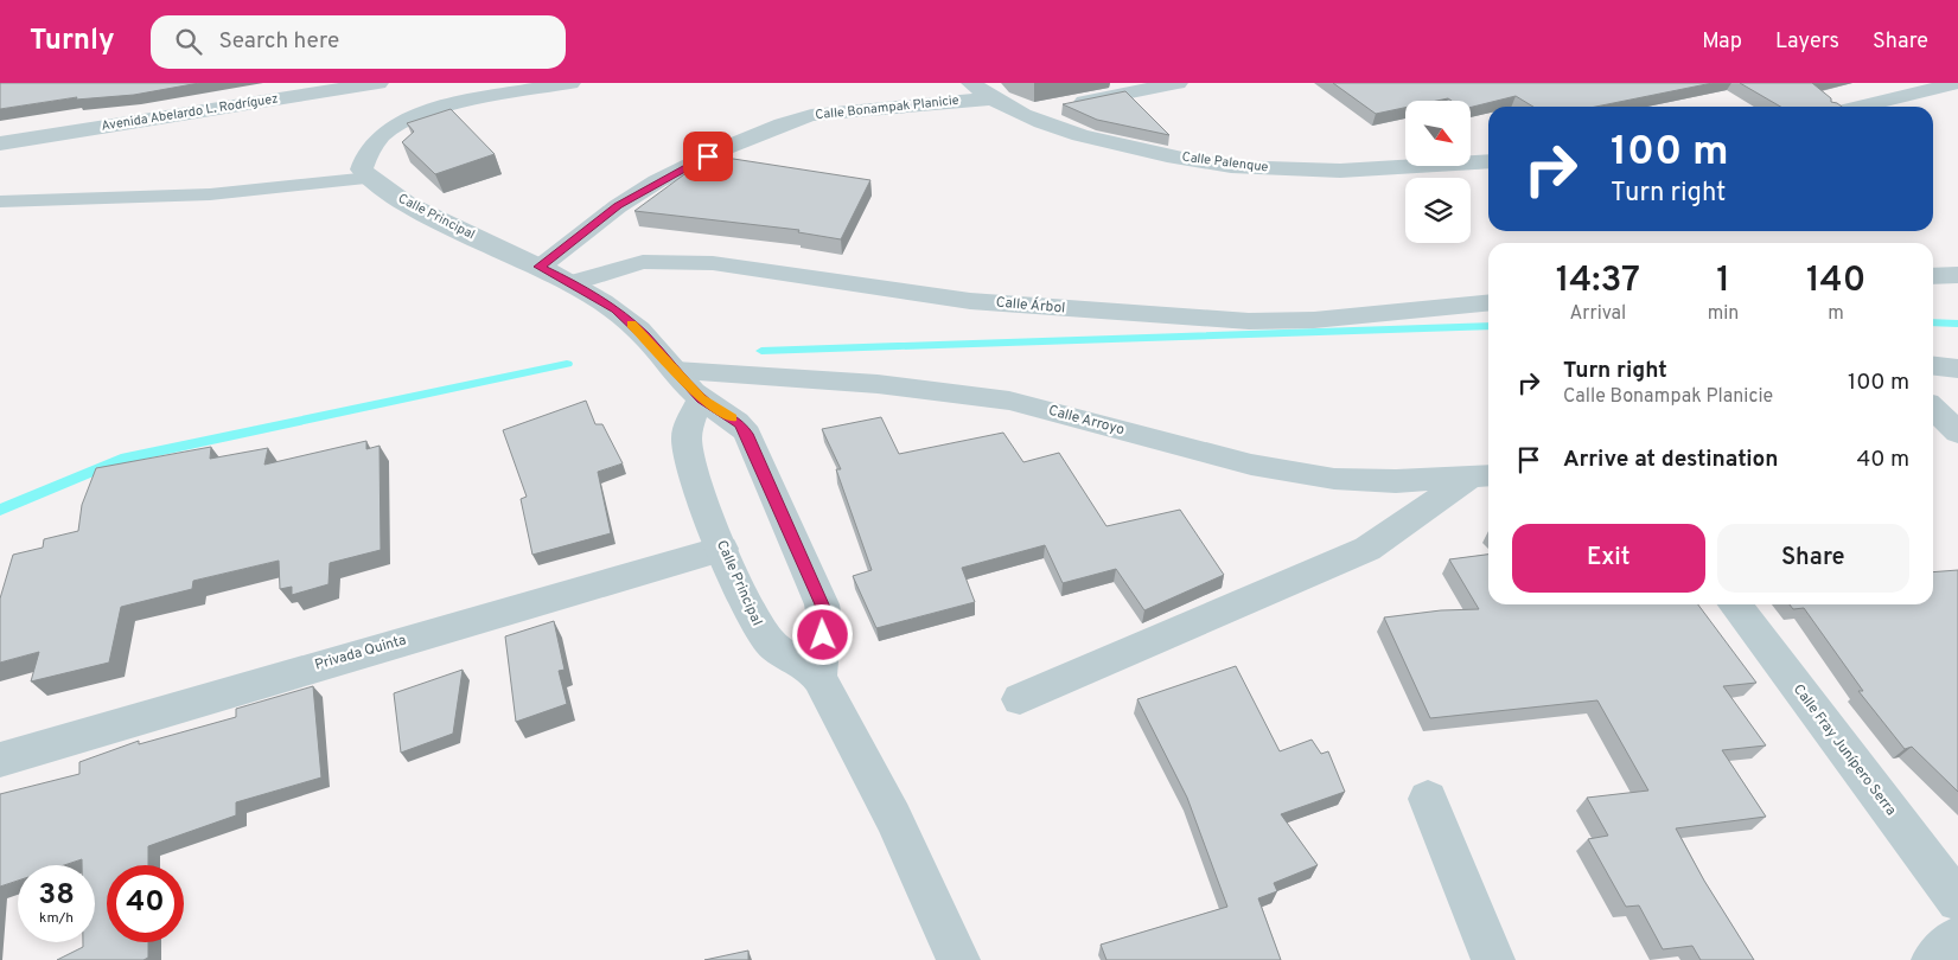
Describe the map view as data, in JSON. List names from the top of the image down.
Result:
{
  "streets": {
    "street": [
      "Calle Bonampak Planicie",
      "Avenida Abelardo L. Rodríguez",
      "Calle Palenque",
      "Calle Principal",
      "Calle Árbol",
      "Calle Arroyo",
      "Privada Quinta",
      "Calle Fray Junípero Serra"
    ]
  },
  "crossings": [
    ["Calle Bonampak Planicie", "Calle Palenque"],
    ["Calle Bonampak Planicie", "Calle Principal"],
    ["Calle Principal", "Calle Árbol"],
    ["Calle Principal", "Calle Arroyo"],
    ["Calle Principal", "Privada Quinta"]
  ],
  "north": "bottom right",
  "page": {
    "header": "Turnly",
    "search": "Search here",
    "nav": ["Map", "Layers", "Share"],
    "turn": ["100 m", "Turn right"],
    "eta": [
      "14:37",
      "Arrival",
      "1",
      "min",
      "140",
      "m"
    ],
    "list": [
      {
        "name": "Turn right",
        "note": "Calle Bonampak Planicie",
        "value": "100 m"
      },
      {
        "name": "Arrive at destination",
        "value": "40 m"
      }
    ],
    "buttons": ["Exit", "Share"],
    "speed": "38 km/h",
    "limit": "40"
  }
}
